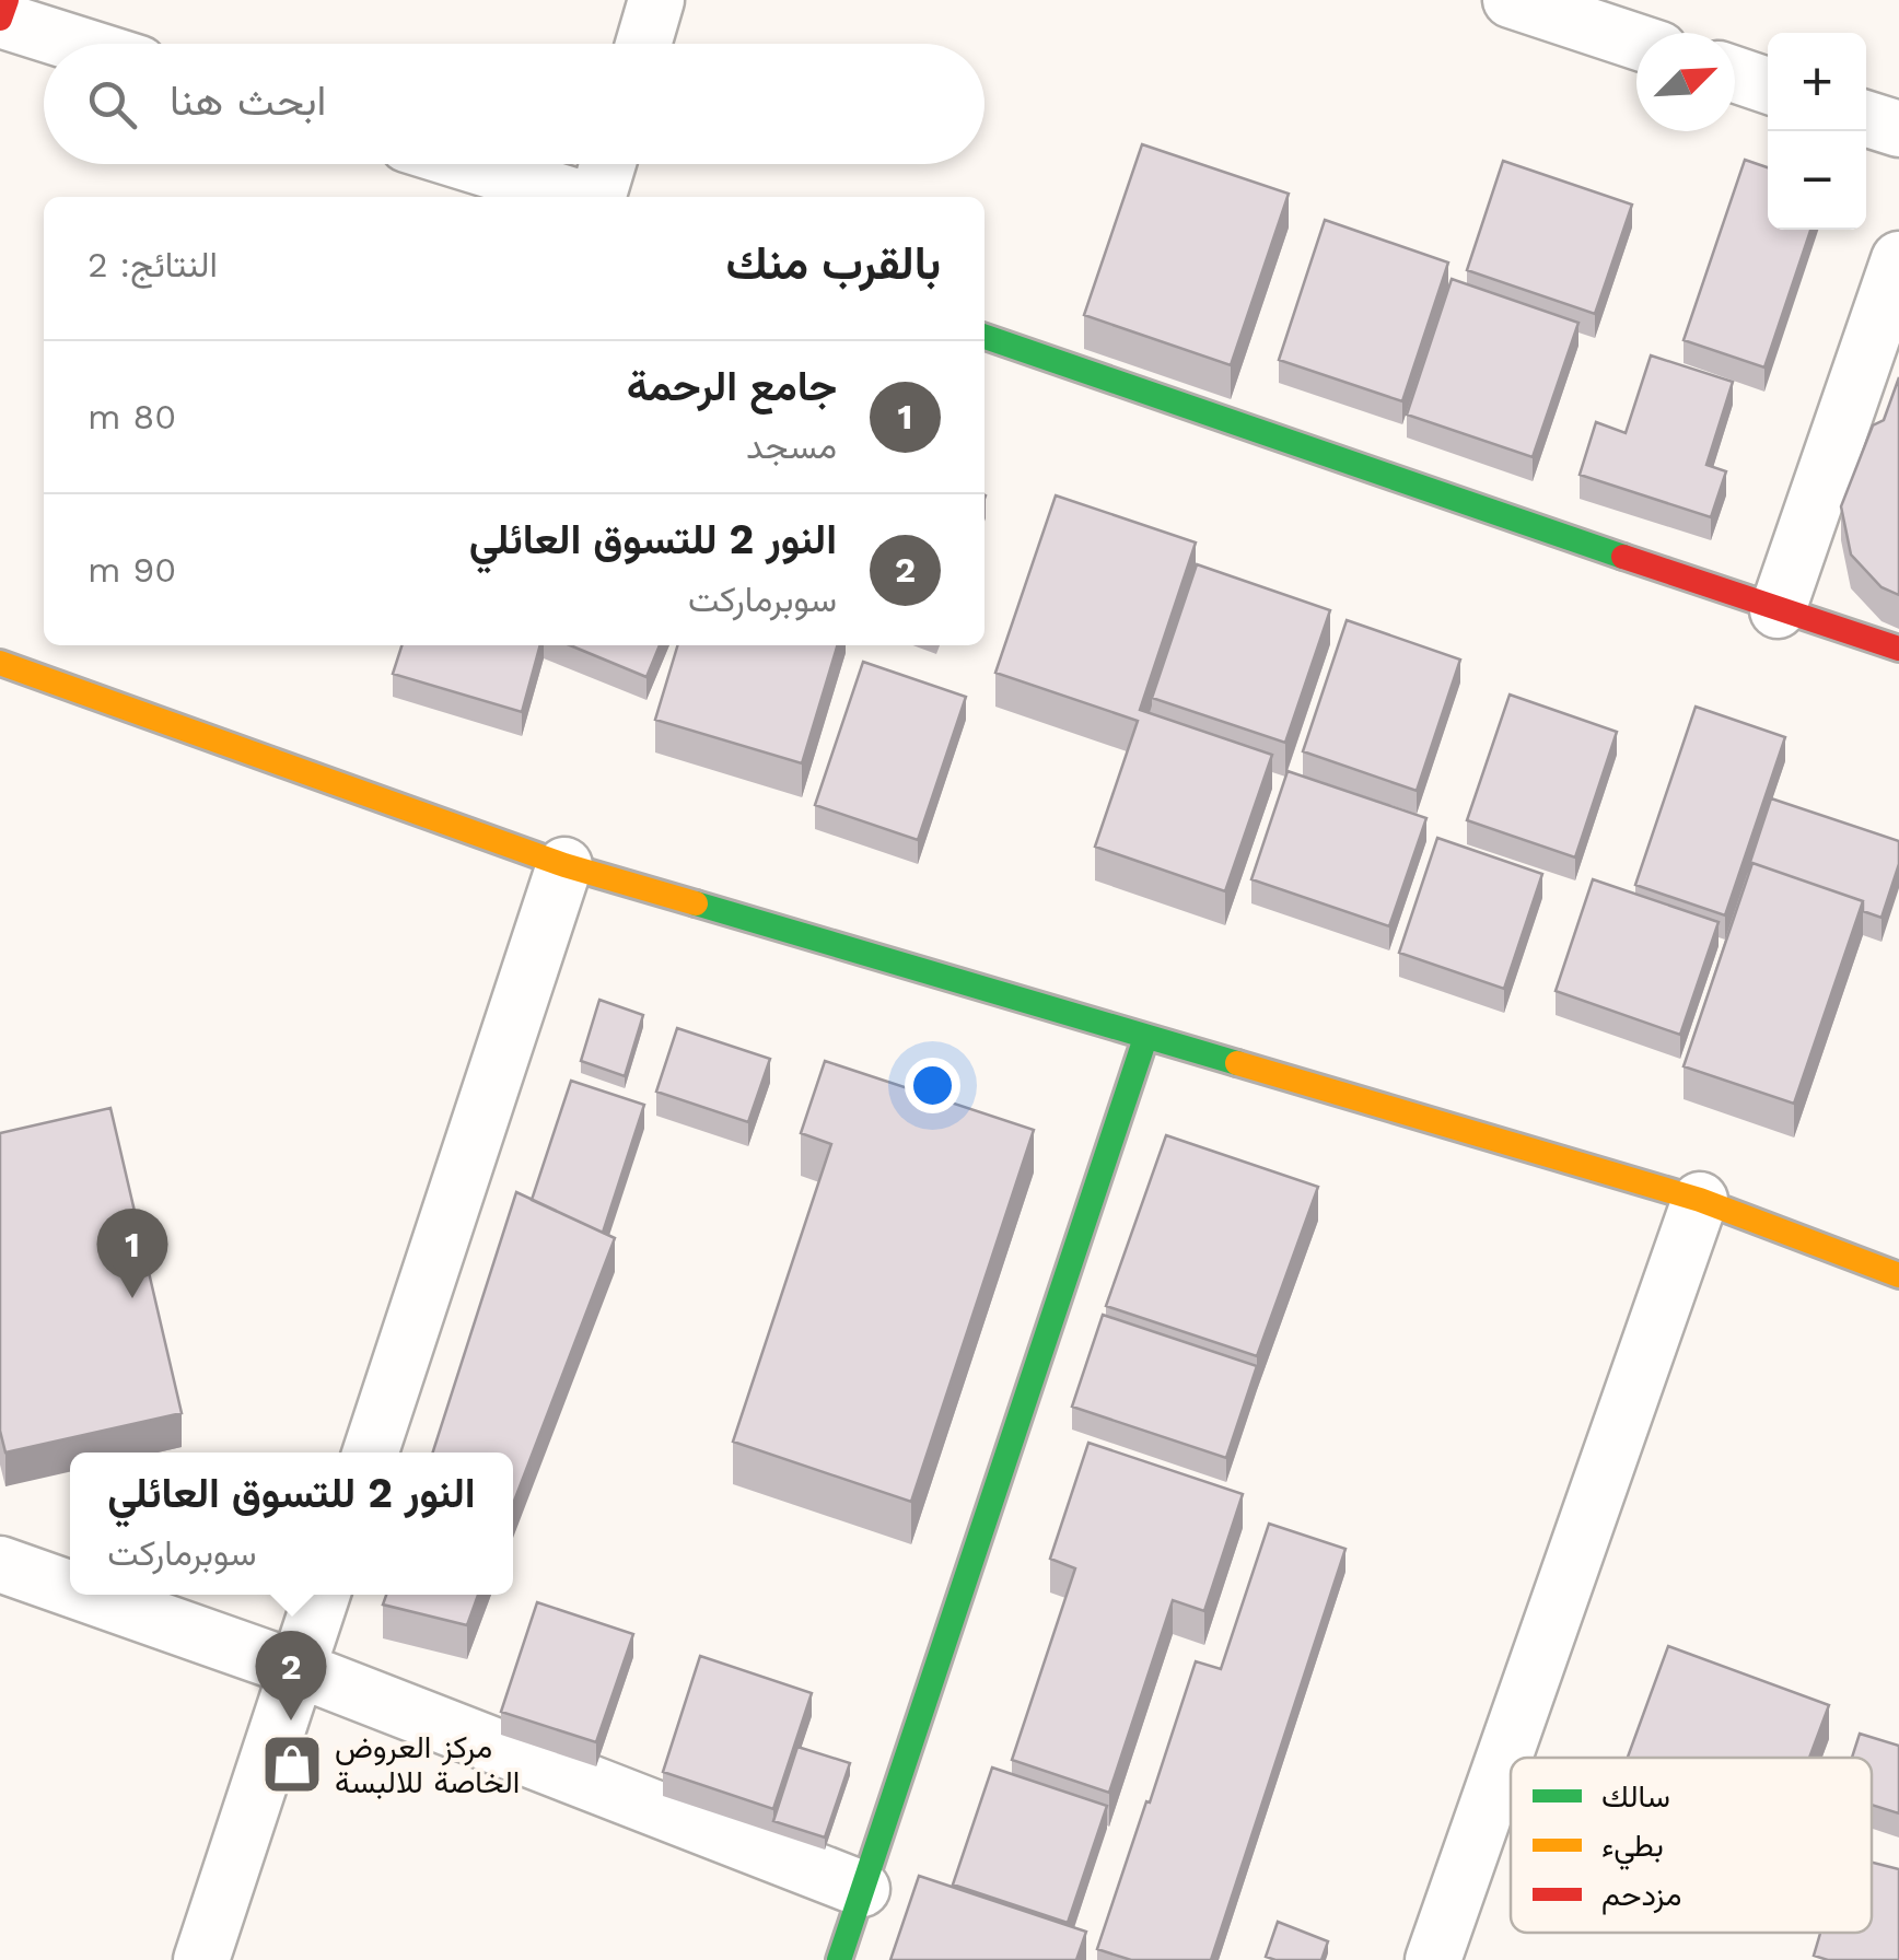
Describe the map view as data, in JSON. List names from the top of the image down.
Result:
{
  "places": {
    "shop": ["مركز العروض الخاصة للالبسة"]
  },
  "legend": ["سالك", "بطيء", "مزدحم"],
  "north": "top right",
  "page": {
    "map_buttons": ["+", "−"],
    "search": "ابحث هنا",
    "heading": ["بالقرب منك", "النتائج: 2"],
    "list": [
      {
        "mark": "1",
        "name": "جامع الرحمة",
        "note": "مسجد",
        "value": "80 m"
      },
      {
        "mark": "2",
        "name": "النور 2 للتسوق العائلي",
        "note": "سوبرماركت",
        "value": "90 m"
      }
    ],
    "pins": ["1", "2"],
    "popup": ["النور 2 للتسوق العائلي", "سوبرماركت"]
  }
}
